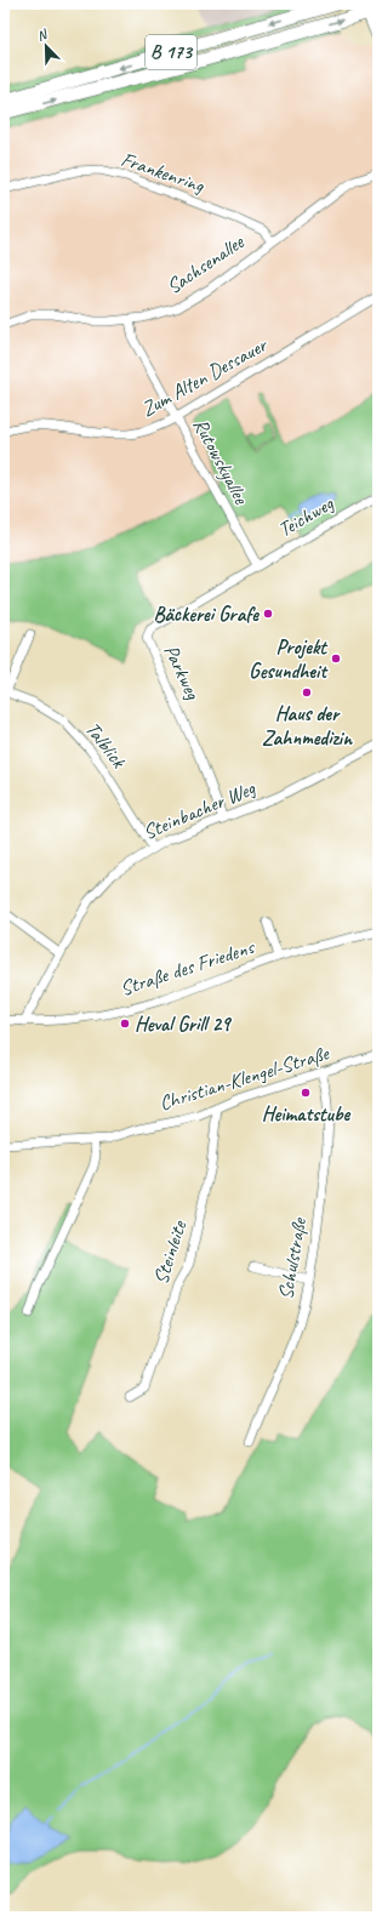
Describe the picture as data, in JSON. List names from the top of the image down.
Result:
{
  "streets": {
    "main road": ["B 173"],
    "street": [
      "Frankenring",
      "Sachsenallee",
      "Zum Alten Dessauer",
      "Rutowskyallee",
      "Teichweg",
      "Parkweg",
      "Talblick",
      "Steinbacher Weg",
      "Straße des Friedens",
      "Christian-Klengel-Straße",
      "Steinleite",
      "Schulstraße"
    ]
  },
  "crossings": [
    ["Frankenring", "Sachsenallee"],
    ["Sachsenallee", "Rutowskyallee"],
    ["Zum Alten Dessauer", "Rutowskyallee"],
    ["Rutowskyallee", "Teichweg"],
    ["Rutowskyallee", "Parkweg"],
    ["Teichweg", "Parkweg"],
    ["Parkweg", "Steinbacher Weg"],
    ["Talblick", "Steinbacher Weg"],
    ["Steinbacher Weg", "Straße des Friedens"],
    ["Christian-Klengel-Straße", "Steinleite"],
    ["Christian-Klengel-Straße", "Schulstraße"]
  ],
  "places": [
    "Bäckerei Grafe",
    "Projekt Gesundheit",
    "Haus der Zahnmedizin",
    "Heval Grill 29",
    "Heimatstube"
  ],
  "north": "top left"
}
